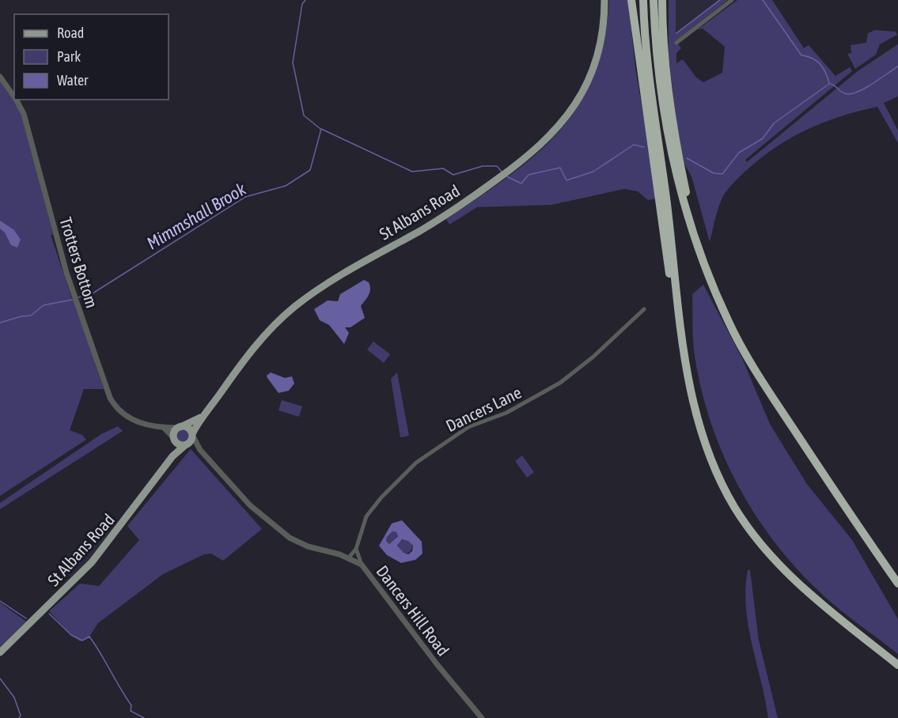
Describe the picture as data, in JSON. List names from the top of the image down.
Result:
{
  "streets": {
    "main road": ["St Albans Road"],
    "street": ["Trotters Bottom", "Dancers Lane", "Dancers Hill Road"]
  },
  "crossings": [
    ["St Albans Road", "Trotters Bottom"],
    ["St Albans Road", "Dancers Hill Road"],
    ["Trotters Bottom", "Dancers Hill Road"],
    ["Dancers Lane", "Dancers Hill Road"]
  ],
  "water": ["Mimmshall Brook"],
  "legend": ["Road", "Park", "Water"]
}
